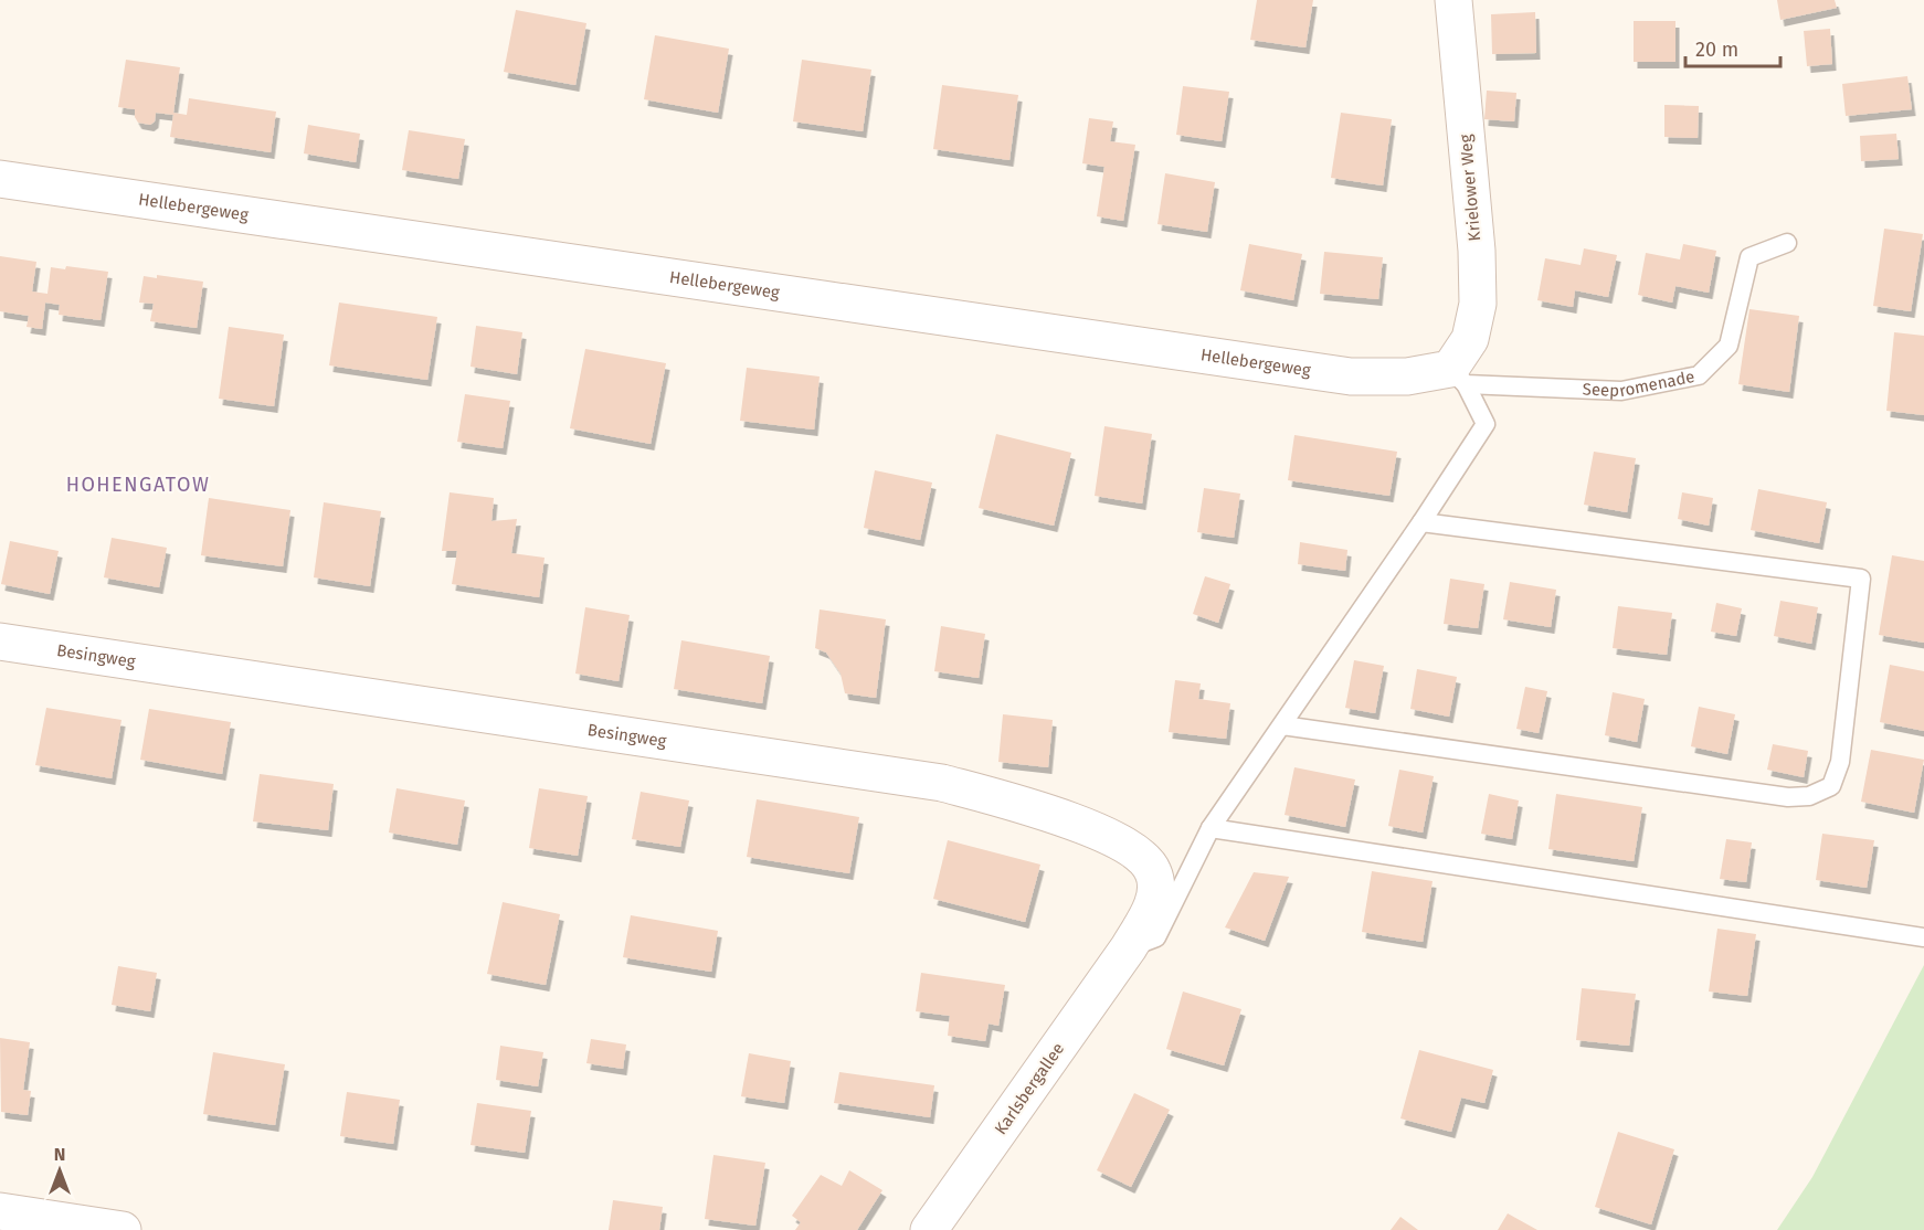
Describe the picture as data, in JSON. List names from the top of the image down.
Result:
{
  "streets": {
    "street": [
      "Krielower Weg",
      "Hellebergeweg",
      "Besingweg",
      "Karlsbergallee"
    ],
    "lane": ["Seepromenade"]
  },
  "crossings": [
    ["Krielower Weg", "Hellebergeweg"],
    ["Krielower Weg", "Seepromenade"],
    ["Hellebergeweg", "Seepromenade"],
    ["Besingweg", "Karlsbergallee"]
  ],
  "districts": ["HOHENGATOW"],
  "scale_bar": "20 m",
  "north": "top"
}
